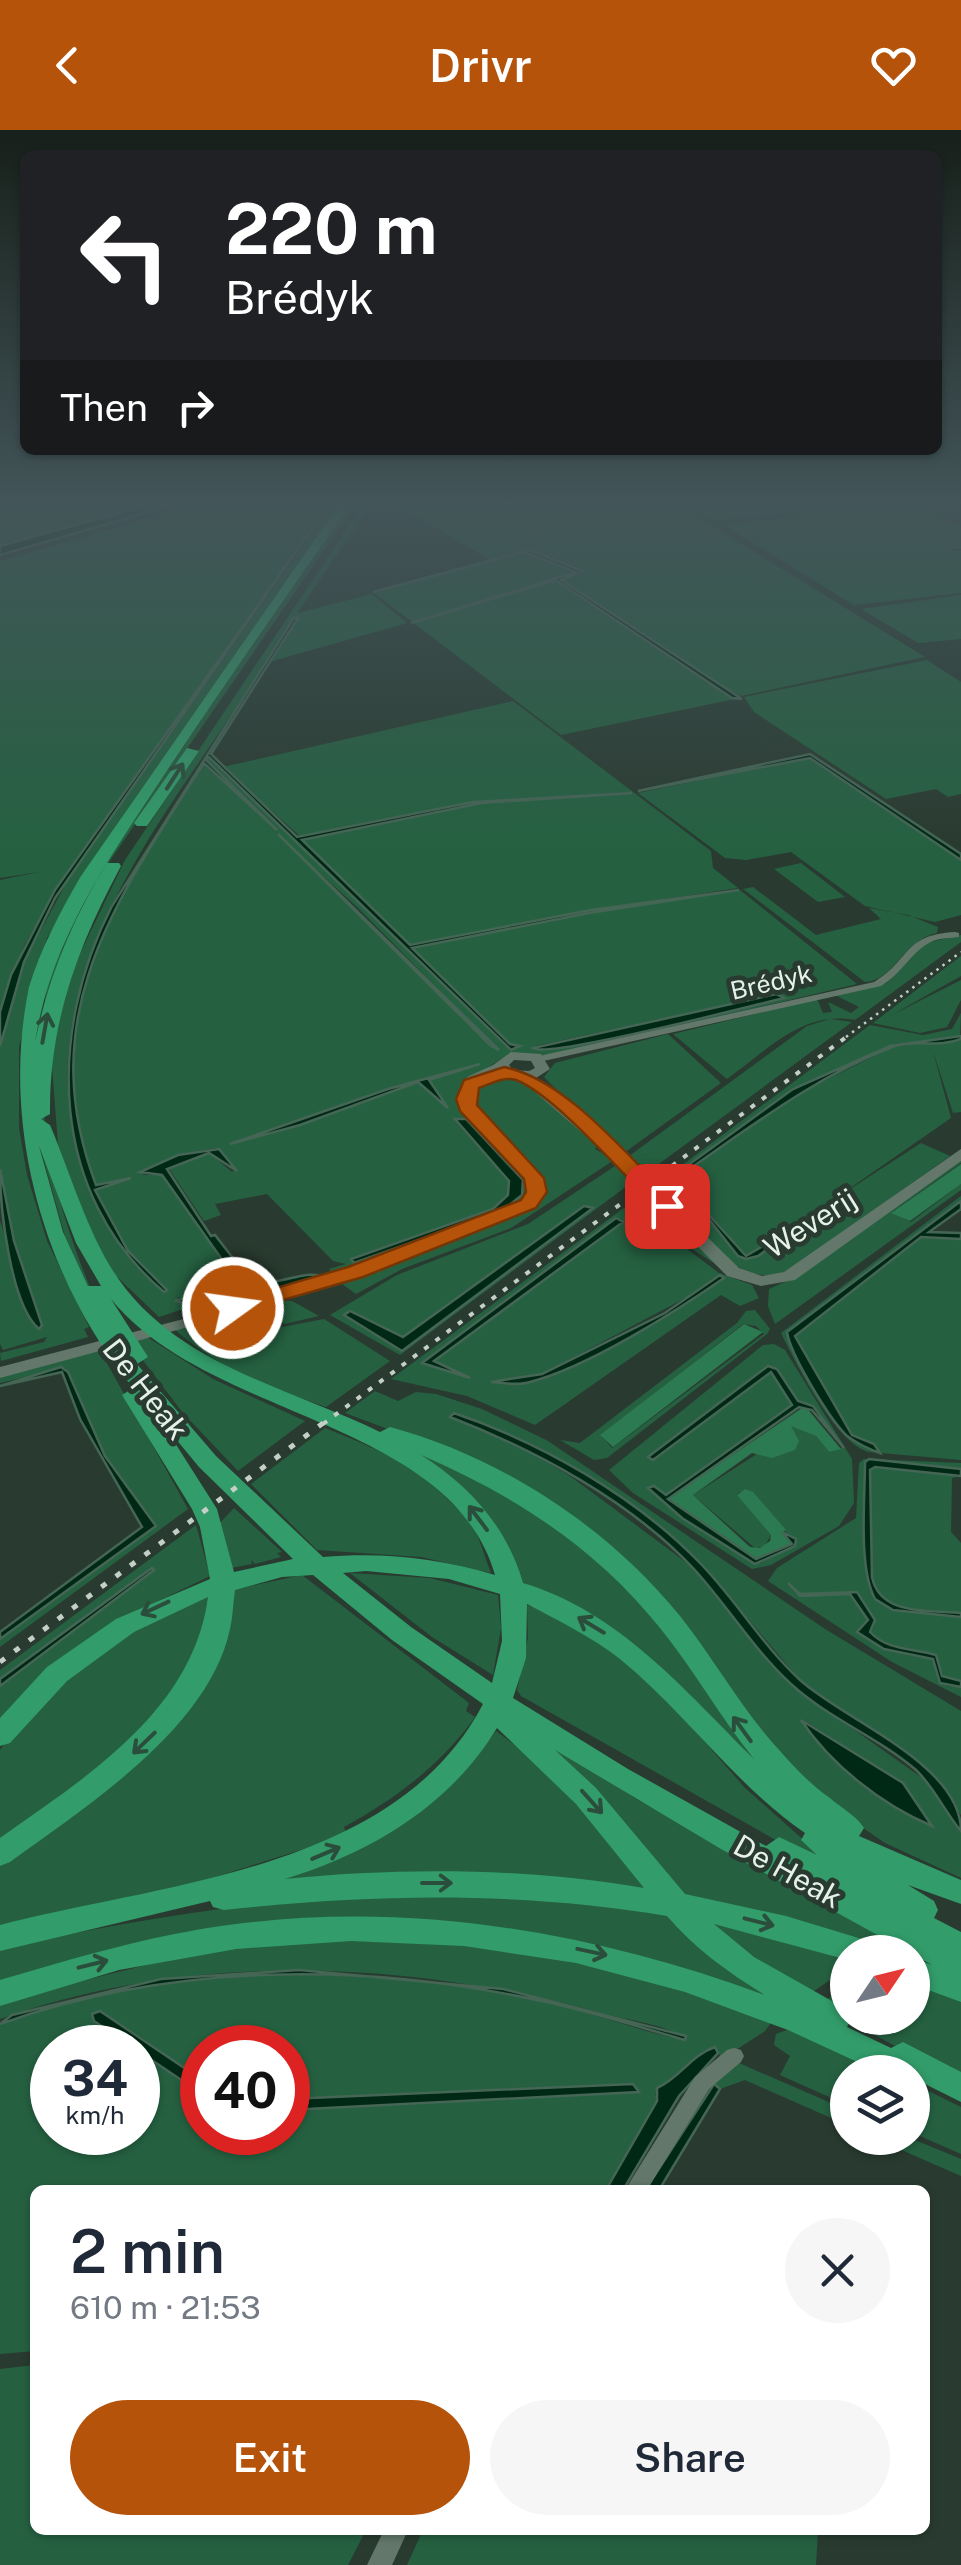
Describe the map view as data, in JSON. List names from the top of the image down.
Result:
{
  "streets": {
    "highway": ["De Heak"],
    "street": ["Brédyk", "Weverij"]
  },
  "crossings": [
    ["Brédyk", "Weverij"]
  ],
  "north": "top right",
  "page": {
    "header": "Drivr",
    "turn": ["220 m", "Brédyk"],
    "then": "Then",
    "speed": "34 km/h",
    "limit": "40",
    "heading": ["2 min", "610 m · 21:53"],
    "buttons": ["Exit", "Share"]
  }
}
